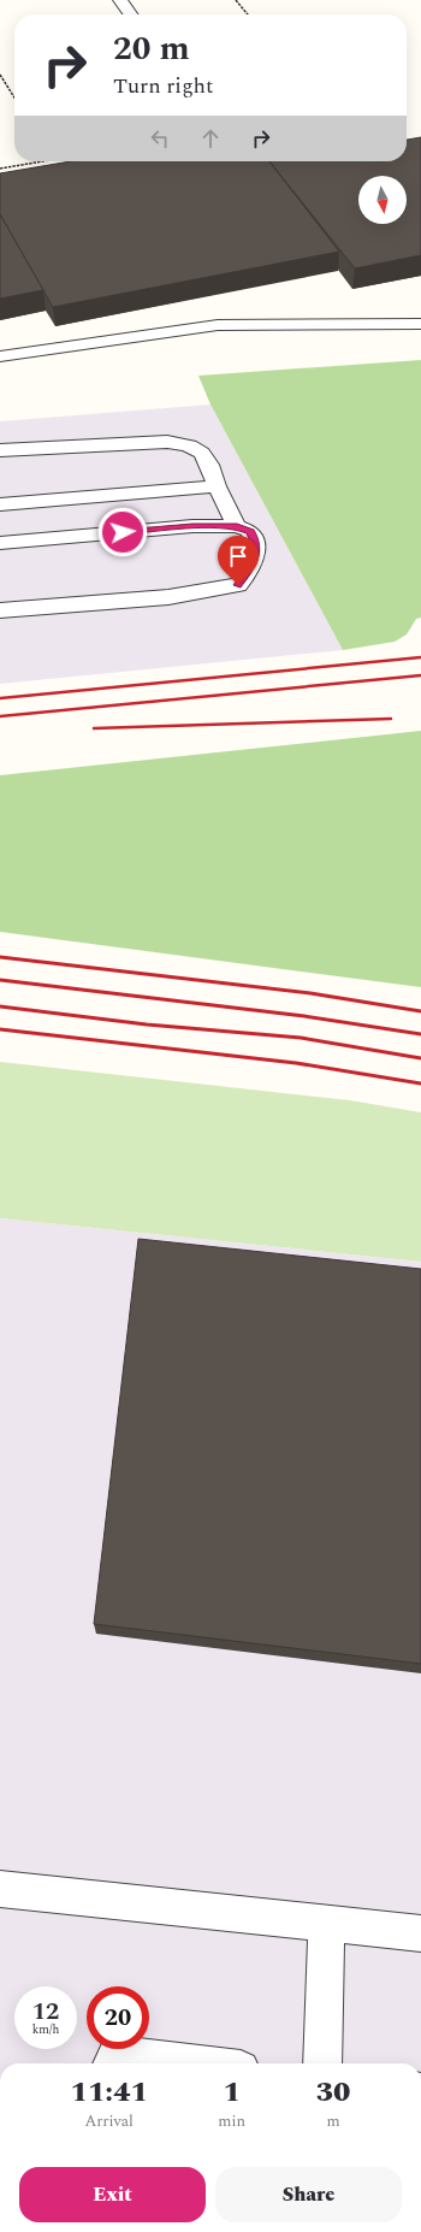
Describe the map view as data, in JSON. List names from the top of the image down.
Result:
{
  "north": "bottom",
  "page": {
    "turn": ["20 m", "Turn right"],
    "speed": "12 km/h",
    "limit": "20",
    "eta": [
      "11:41",
      "Arrival",
      "1",
      "min",
      "30",
      "m"
    ],
    "buttons": ["Exit", "Share"]
  }
}
